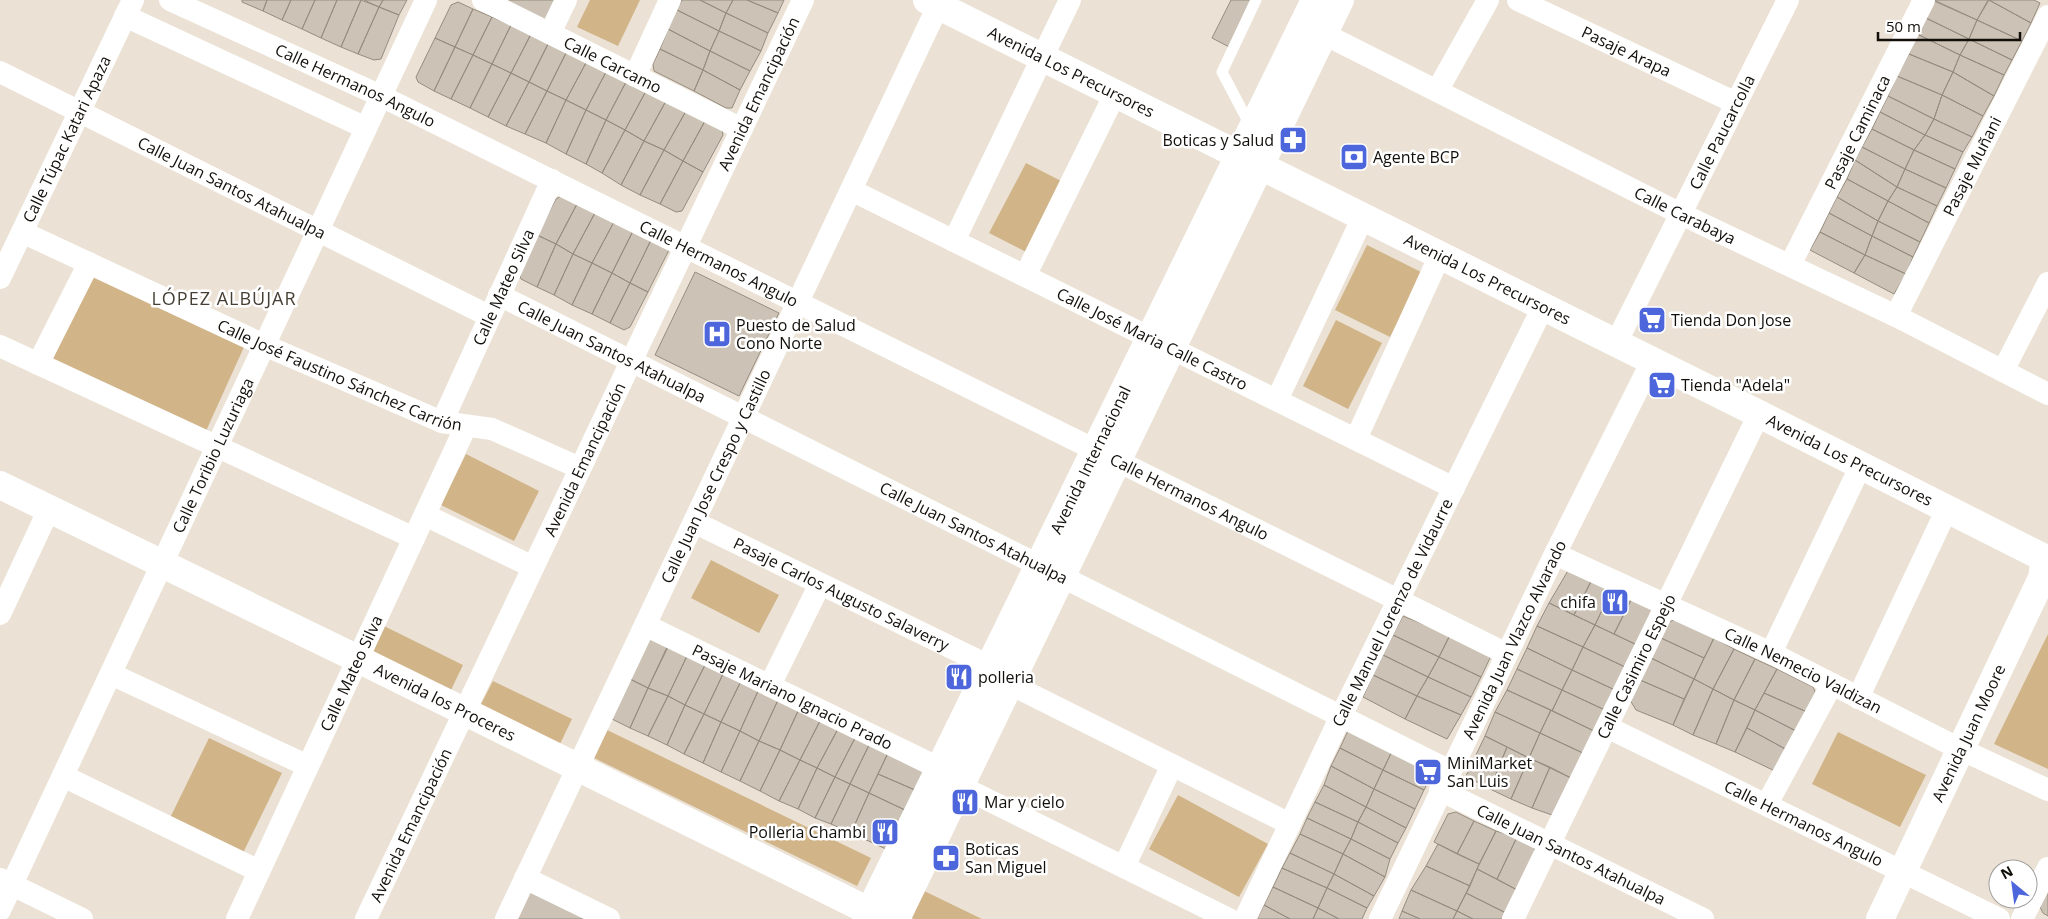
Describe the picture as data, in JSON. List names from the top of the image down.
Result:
{
  "streets": {
    "street": [
      "Pasaje Arapa",
      "Calle Carcamo",
      "Avenida Los Precursores",
      "Calle Hermanos Angulo",
      "Avenida Emancipación",
      "Calle Paucarcolla",
      "Pasaje Caminaca",
      "Calle Túpac Katari Apaza",
      "Pasaje Muñani",
      "Calle Juan Santos Atahualpa",
      "Calle Carabaya",
      "Calle Mateo Silva",
      "Calle José Maria Calle Castro",
      "Calle José Faustino Sánchez Carrión",
      "Calle Toribio Luzuriaga",
      "Avenida Internacional",
      "Calle Juan Jose Crespo y Castillo",
      "Pasaje Carlos Augusto Salaverry",
      "Calle Manuel Lorenzo de Vidaurre",
      "Avenida Juan Vlazco Alvarado",
      "Calle Casimiro Espejo",
      "Calle Nemecio Valdizan",
      "Pasaje Mariano Ignacio Prado",
      "Avenida los Proceres",
      "Avenida Juan Moore"
    ]
  },
  "crossings": [
    ["Pasaje Arapa", "Calle Paucarcolla"],
    ["Calle Carcamo", "Avenida Emancipación"],
    ["Avenida Los Precursores", "Calle Paucarcolla"],
    ["Avenida Los Precursores", "Avenida Internacional"],
    ["Avenida Los Precursores", "Calle Juan Jose Crespo y Castillo"],
    ["Avenida Los Precursores", "Calle Manuel Lorenzo de Vidaurre"],
    ["Avenida Los Precursores", "Avenida Juan Vlazco Alvarado"],
    ["Avenida Los Precursores", "Calle Casimiro Espejo"],
    ["Avenida Los Precursores", "Avenida Juan Moore"],
    ["Calle Hermanos Angulo", "Avenida Emancipación"],
    ["Calle Hermanos Angulo", "Calle Mateo Silva"],
    ["Calle Hermanos Angulo", "Calle Toribio Luzuriaga"],
    ["Calle Hermanos Angulo", "Avenida Internacional"],
    ["Calle Hermanos Angulo", "Calle Juan Jose Crespo y Castillo"],
    ["Calle Hermanos Angulo", "Calle Manuel Lorenzo de Vidaurre"],
    ["Calle Hermanos Angulo", "Avenida Juan Vlazco Alvarado"],
    ["Calle Hermanos Angulo", "Calle Casimiro Espejo"],
    ["Calle Hermanos Angulo", "Avenida Juan Moore"],
    ["Avenida Emancipación", "Calle Juan Santos Atahualpa"],
    ["Avenida Emancipación", "Calle José Faustino Sánchez Carrión"],
    ["Avenida Emancipación", "Avenida los Proceres"],
    ["Calle Paucarcolla", "Calle Carabaya"],
    ["Pasaje Caminaca", "Calle Carabaya"],
    ["Calle Túpac Katari Apaza", "Calle Juan Santos Atahualpa"],
    ["Calle Túpac Katari Apaza", "Calle José Faustino Sánchez Carrión"],
    ["Pasaje Muñani", "Calle Carabaya"],
    ["Calle Juan Santos Atahualpa", "Calle Mateo Silva"],
    ["Calle Juan Santos Atahualpa", "Calle Toribio Luzuriaga"],
    ["Calle Juan Santos Atahualpa", "Avenida Internacional"],
    ["Calle Juan Santos Atahualpa", "Calle Juan Jose Crespo y Castillo"],
    ["Calle Juan Santos Atahualpa", "Calle Manuel Lorenzo de Vidaurre"],
    ["Calle Juan Santos Atahualpa", "Avenida Juan Vlazco Alvarado"],
    ["Calle Juan Santos Atahualpa", "Calle Casimiro Espejo"],
    ["Calle Carabaya", "Avenida Internacional"],
    ["Calle Mateo Silva", "Calle José Faustino Sánchez Carrión"],
    ["Calle Mateo Silva", "Avenida los Proceres"],
    ["Calle José Maria Calle Castro", "Avenida Internacional"],
    ["Calle José Maria Calle Castro", "Calle Juan Jose Crespo y Castillo"],
    ["Calle José Maria Calle Castro", "Calle Manuel Lorenzo de Vidaurre"],
    ["Calle José Faustino Sánchez Carrión", "Calle Toribio Luzuriaga"],
    ["Calle Toribio Luzuriaga", "Avenida los Proceres"],
    ["Avenida Internacional", "Pasaje Carlos Augusto Salaverry"],
    ["Avenida Internacional", "Pasaje Mariano Ignacio Prado"],
    ["Avenida Internacional", "Avenida los Proceres"],
    ["Calle Juan Jose Crespo y Castillo", "Pasaje Carlos Augusto Salaverry"],
    ["Calle Juan Jose Crespo y Castillo", "Pasaje Mariano Ignacio Prado"],
    ["Calle Juan Jose Crespo y Castillo", "Avenida los Proceres"],
    ["Avenida Juan Vlazco Alvarado", "Calle Nemecio Valdizan"],
    ["Calle Casimiro Espejo", "Calle Nemecio Valdizan"],
    ["Calle Nemecio Valdizan", "Avenida Juan Moore"]
  ],
  "districts": ["LÓPEZ ALBÚJAR"],
  "places": {
    "pharmacy": ["Boticas y Salud", "Boticas San Miguel"],
    "bank": ["Agente BCP"],
    "supermarket": ["Tienda Don Jose", "Tienda \"Adela\"", "MiniMarket San Luis"],
    "hospital": ["Puesto de Salud Cono Norte"],
    "restaurant": [
      "chifa",
      "polleria",
      "Mar y cielo",
      "Polleria Chambi"
    ]
  },
  "scale_bar": "50 m",
  "north": "top left"
}
